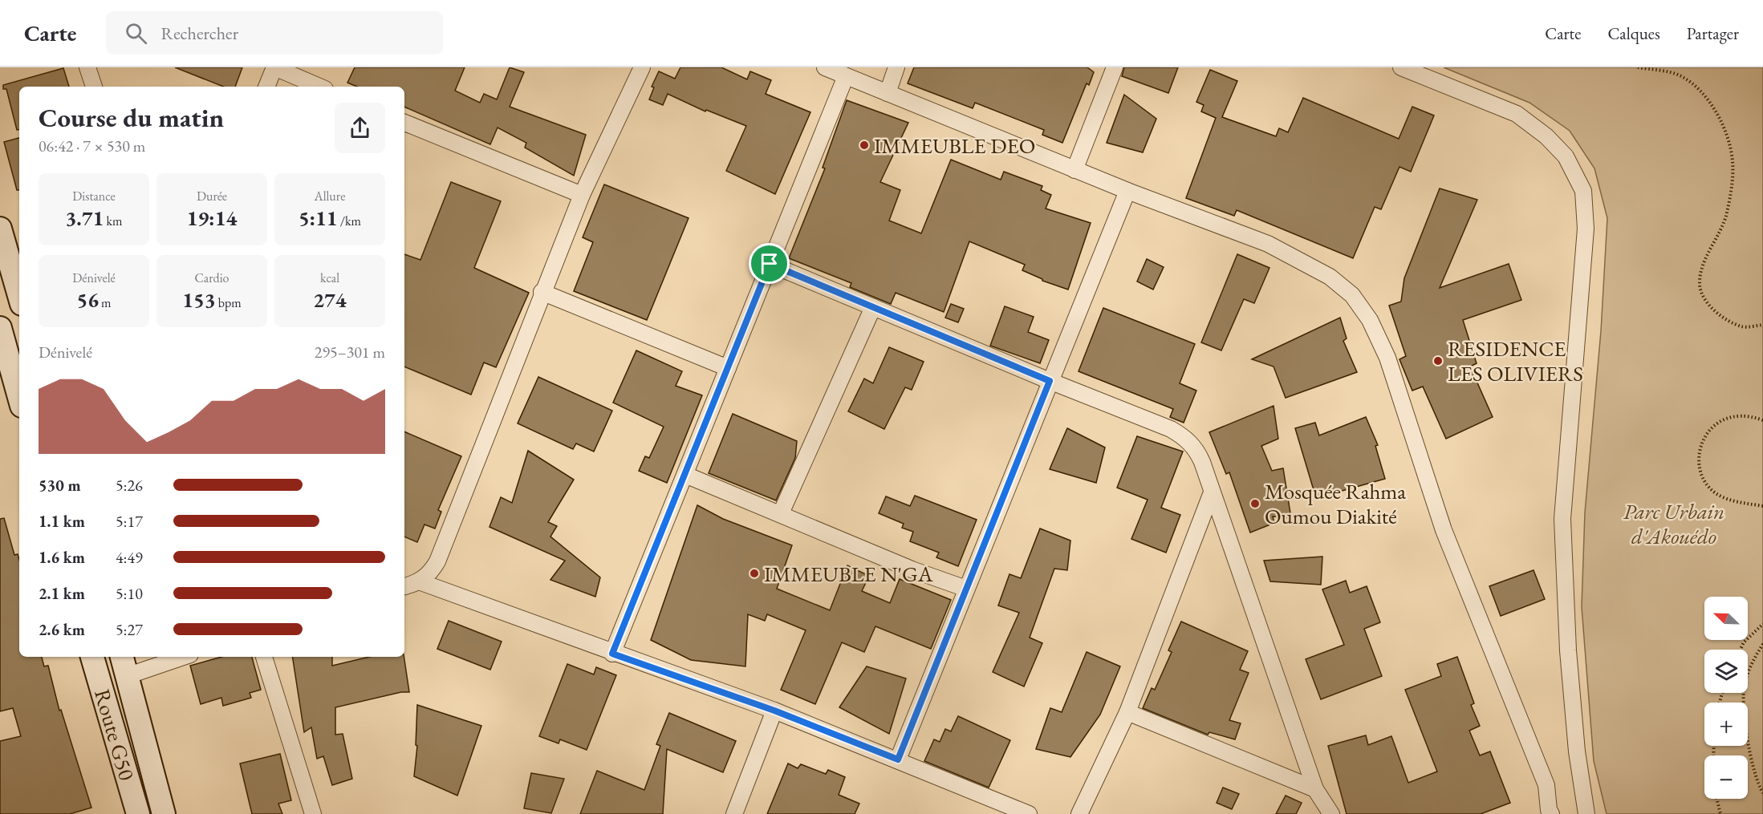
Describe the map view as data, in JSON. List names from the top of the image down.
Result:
{
  "streets": {
    "street": ["Route G50"]
  },
  "parks": ["Parc Urbain d'Akouédo"],
  "places": [
    "IMMEUBLE DEO",
    "RESIDENCE LES OLIVIERS",
    "Mosquée Rahma Oumou Diakité",
    "IMMEUBLE N'GA"
  ],
  "north": "top left",
  "page": {
    "header": "Carte",
    "search": "Rechercher",
    "nav": ["Carte", "Calques", "Partager"],
    "heading": ["Course du matin", "06:42 · 7 × 530 m"],
    "stats": [
      ["Distance", "3.71 km"],
      ["Durée", "19:14"],
      ["Allure", "5:11 /km"],
      ["Dénivelé", "56 m"],
      ["Cardio", "153 bpm"],
      ["kcal", "274"]
    ],
    "chart": ["Dénivelé", "295–301 m"],
    "list": [
      {
        "name": "530 m",
        "note": "5:26"
      },
      {
        "name": "1.1 km",
        "note": "5:17"
      },
      {
        "name": "1.6 km",
        "note": "4:49"
      },
      {
        "name": "2.1 km",
        "note": "5:10"
      },
      {
        "name": "2.6 km",
        "note": "5:27"
      }
    ],
    "map_buttons": ["+", "−"]
  }
}
